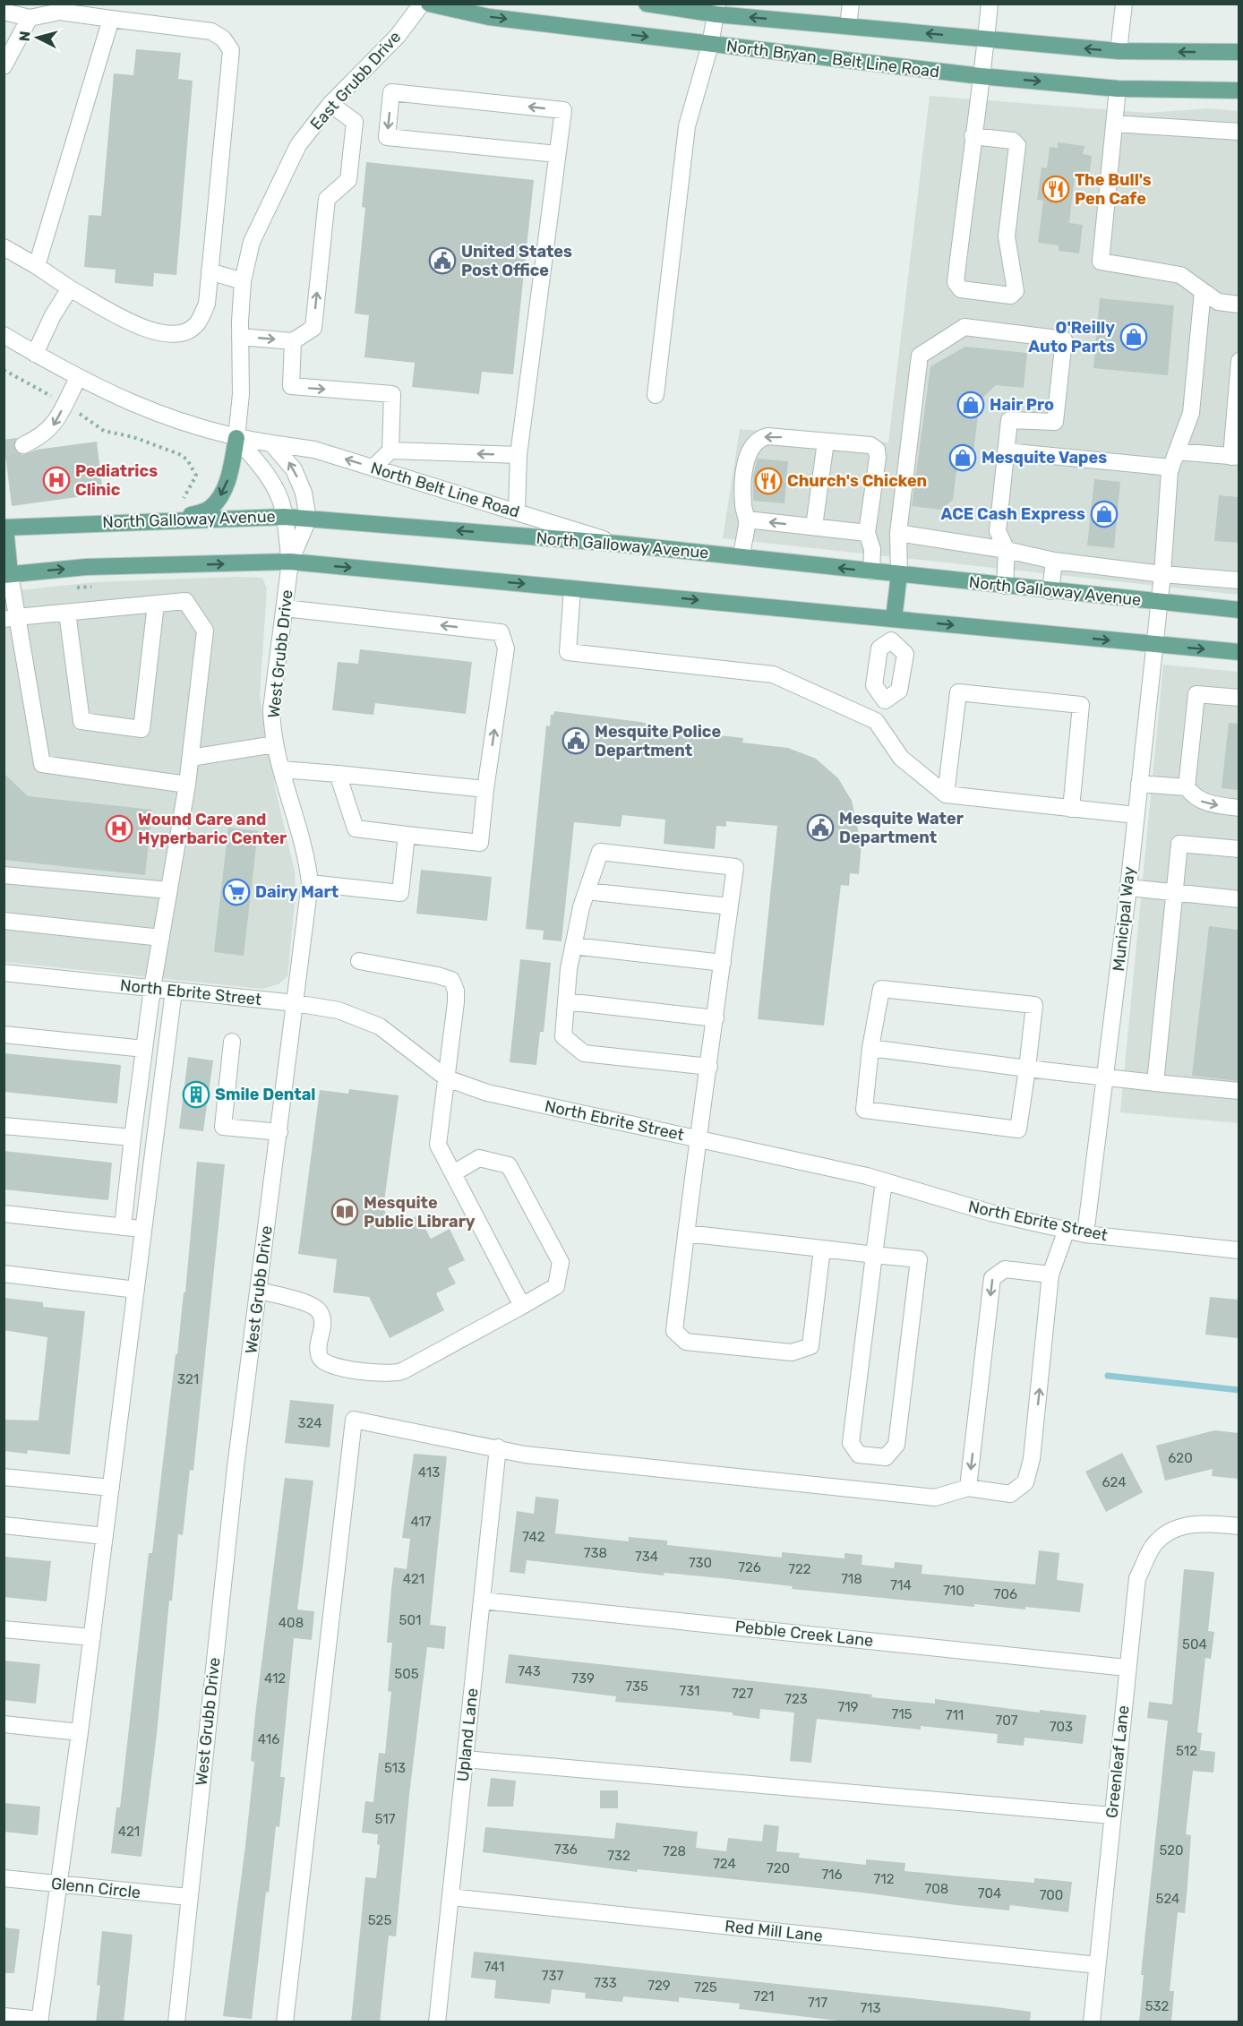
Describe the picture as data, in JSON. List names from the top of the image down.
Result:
{
  "streets": {
    "main road": ["North Bryan - Belt Line Road", "North Galloway Avenue"],
    "street": [
      "East Grubb Drive",
      "North Belt Line Road",
      "West Grubb Drive",
      "Municipal Way",
      "North Ebrite Street",
      "Pebble Creek Lane",
      "Upland Lane",
      "Greenleaf Lane",
      "Glenn Circle",
      "Red Mill Lane"
    ]
  },
  "crossings": [
    ["East Grubb Drive", "West Grubb Drive"],
    ["North Belt Line Road", "North Galloway Avenue"],
    ["North Galloway Avenue", "West Grubb Drive"],
    ["North Galloway Avenue", "Municipal Way"],
    ["West Grubb Drive", "North Ebrite Street"],
    ["West Grubb Drive", "Glenn Circle"],
    ["Municipal Way", "North Ebrite Street"],
    ["Pebble Creek Lane", "Upland Lane"],
    ["Pebble Creek Lane", "Greenleaf Lane"],
    ["Upland Lane", "Red Mill Lane"],
    ["Greenleaf Lane", "Red Mill Lane"]
  ],
  "places": {
    "restaurant": ["The Bull's Pen Cafe", "Church's Chicken"],
    "public building": ["United States Post Office", "Mesquite Police Department", "Mesquite Water Department"],
    "shop": [
      "O'Reilly Auto Parts",
      "Hair Pro",
      "Mesquite Vapes",
      "ACE Cash Express"
    ],
    "hospital": ["Pediatrics Clinic", "Wound Care and Hyperbaric Center"],
    "supermarket": ["Dairy Mart"],
    "building": ["Smile Dental"],
    "library": ["Mesquite Public Library"]
  },
  "house_numbers": [
    "321",
    "324",
    "620",
    "413",
    "624",
    "417",
    "742",
    "738",
    "734",
    "730",
    "726",
    "722",
    "421",
    "718",
    "714",
    "710",
    "706",
    "501",
    "408",
    "504",
    "743",
    "505",
    "412",
    "739",
    "735",
    "731",
    "727",
    "723",
    "719",
    "715",
    "711",
    "707",
    "703",
    "416",
    "512",
    "513",
    "517",
    "421",
    "736",
    "520",
    "728",
    "732",
    "724",
    "720",
    "716",
    "712",
    "708",
    "704",
    "700",
    "524",
    "525",
    "741",
    "737",
    "733",
    "729",
    "725",
    "721",
    "717",
    "532",
    "713"
  ],
  "north": "left"
}
